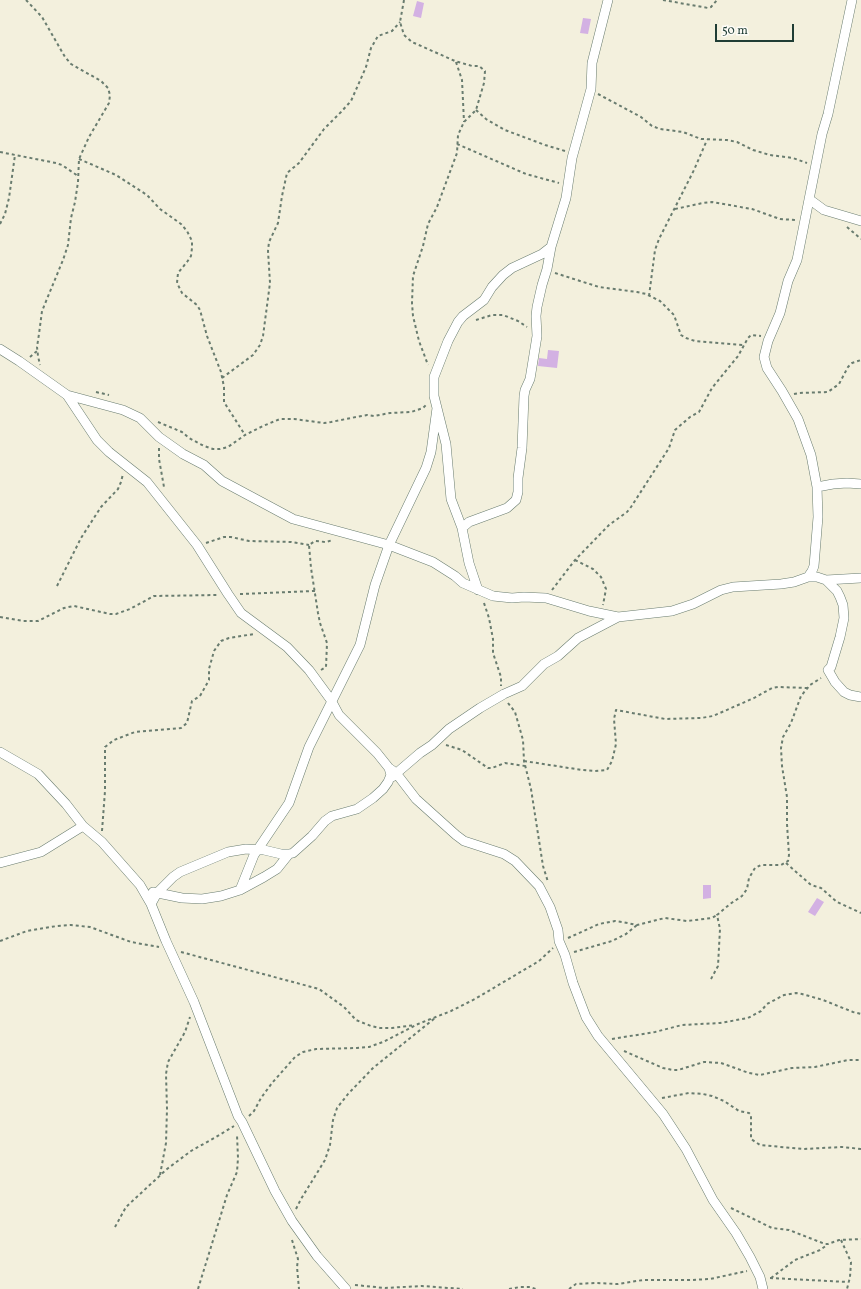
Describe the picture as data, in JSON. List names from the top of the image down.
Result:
{
  "scale_bar": "50 m"
}
